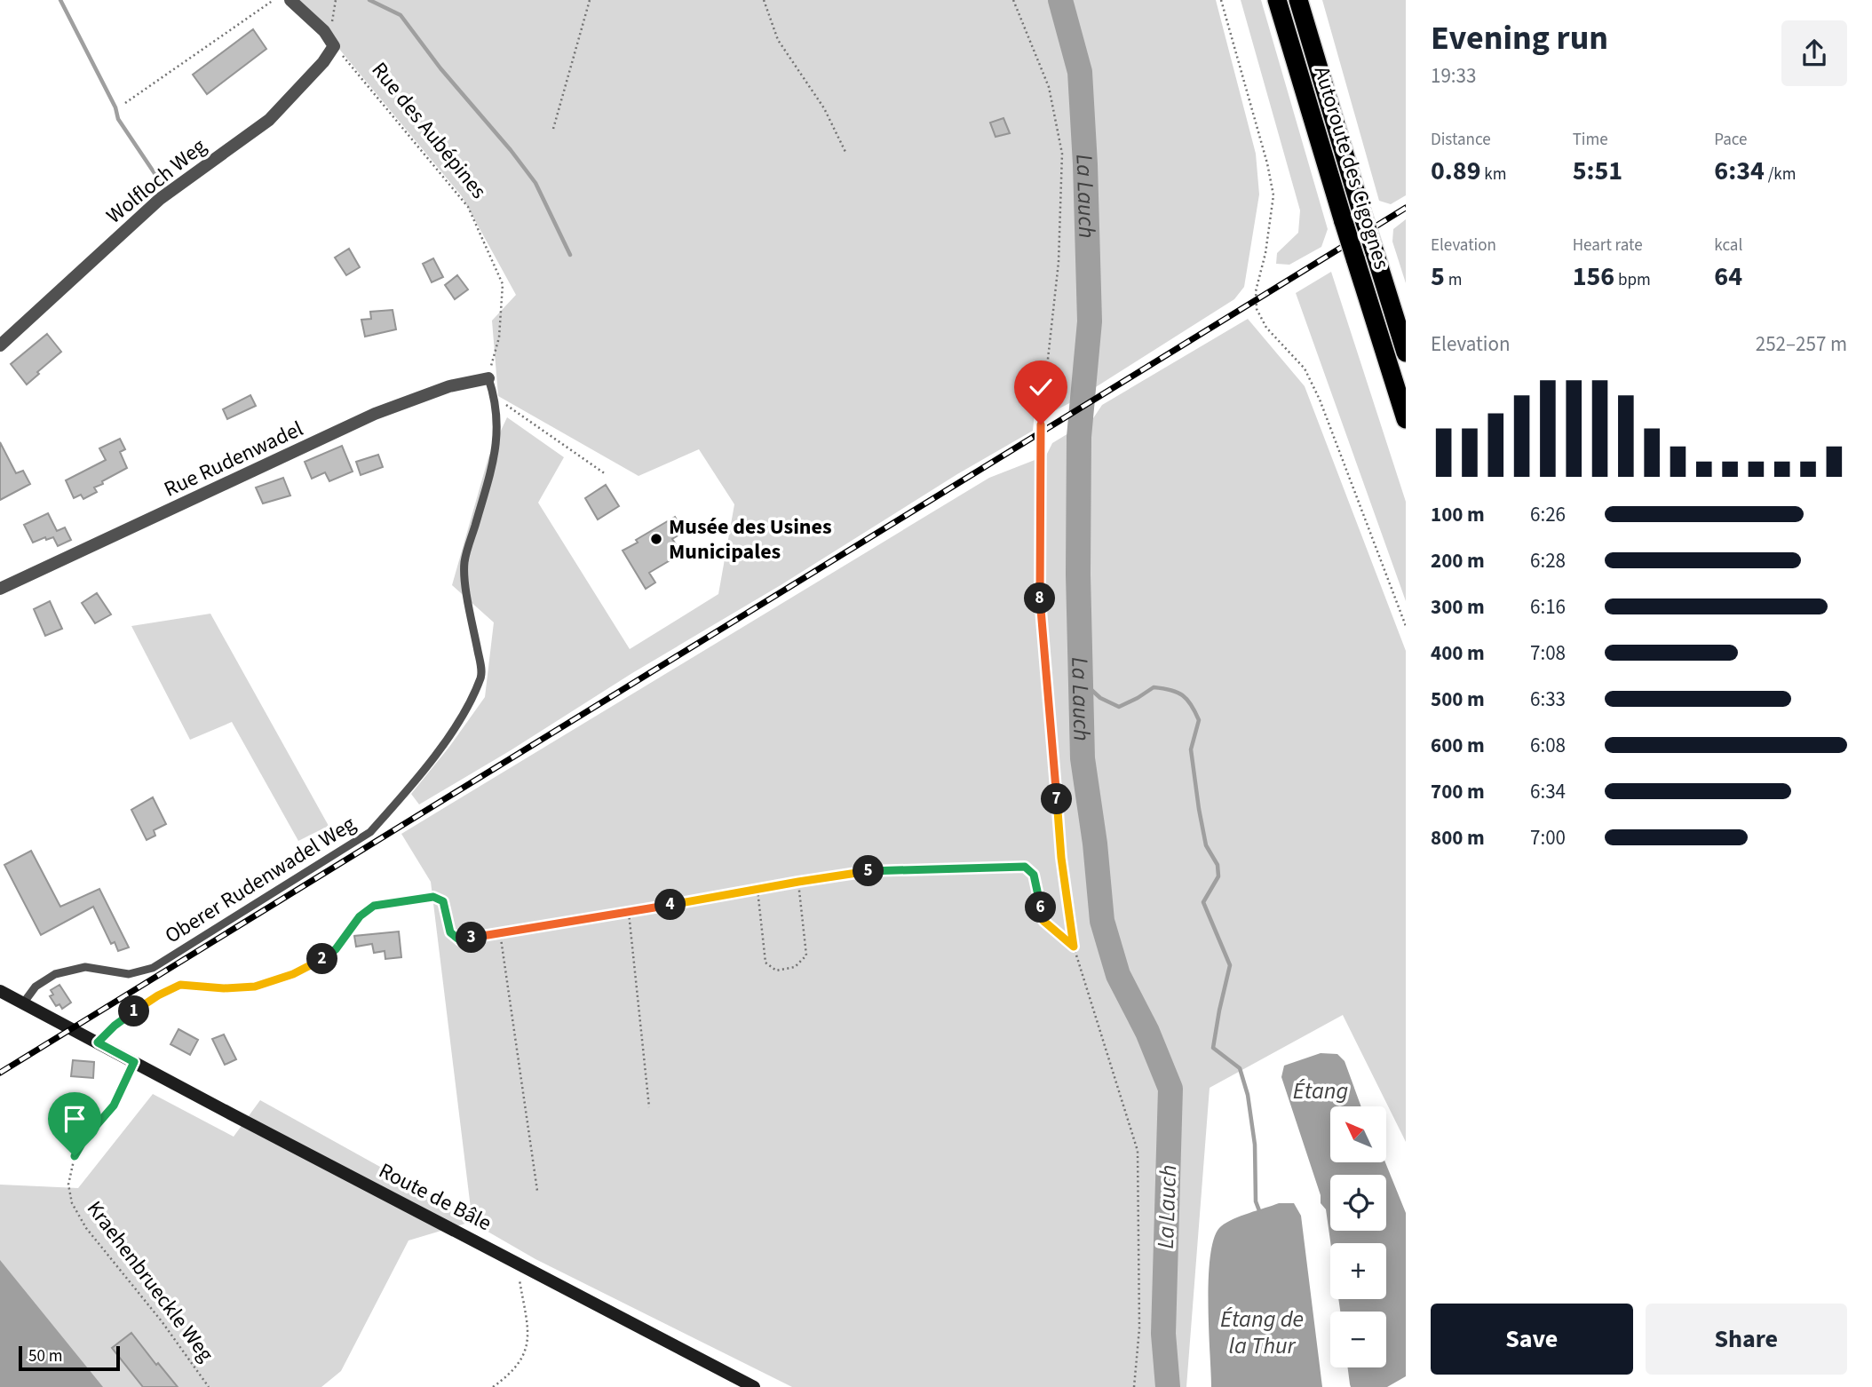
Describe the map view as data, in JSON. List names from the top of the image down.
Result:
{
  "streets": {
    "highway": ["Autoroute des Cigognes"],
    "main road": ["Route de Bâle"],
    "street": ["Wolfloch Weg", "Rue Rudenwadel"],
    "lane": ["Oberer Rudenwadel Weg"],
    "path": ["Rue des Aubépines", "Kraehenbrueckle Weg"]
  },
  "crossings": [
    ["Rue des Aubépines", "Wolfloch Weg"],
    ["Rue des Aubépines", "Rue Rudenwadel"],
    ["Rue des Aubépines", "Oberer Rudenwadel Weg"],
    ["Rue Rudenwadel", "Oberer Rudenwadel Weg"],
    ["Oberer Rudenwadel Weg", "Route de Bâle"],
    ["Route de Bâle", "Kraehenbrueckle Weg"]
  ],
  "water": ["La Lauch", "Étang", "Étang de la Thur"],
  "places": ["Musée des Usines Municipales"],
  "scale_bar": "50 m",
  "north": "top left",
  "page": {
    "heading": ["Evening run", "19:33"],
    "stats": [
      ["Distance", "0.89 km"],
      ["Time", "5:51"],
      ["Pace", "6:34 /km"],
      ["Elevation", "5 m"],
      ["Heart rate", "156 bpm"],
      ["kcal", "64"]
    ],
    "chart": ["Elevation", "252–257 m"],
    "list": [
      {
        "name": "100 m",
        "note": "6:26"
      },
      {
        "name": "200 m",
        "note": "6:28"
      },
      {
        "name": "300 m",
        "note": "6:16"
      },
      {
        "name": "400 m",
        "note": "7:08"
      },
      {
        "name": "500 m",
        "note": "6:33"
      },
      {
        "name": "600 m",
        "note": "6:08"
      },
      {
        "name": "700 m",
        "note": "6:34"
      },
      {
        "name": "800 m",
        "note": "7:00"
      }
    ],
    "pins": [
      "8",
      "7",
      "5",
      "4",
      "6",
      "3",
      "2",
      "1"
    ],
    "map_buttons": ["+", "−"],
    "buttons": ["Save", "Share"],
    "scale": "50 m"
  }
}
